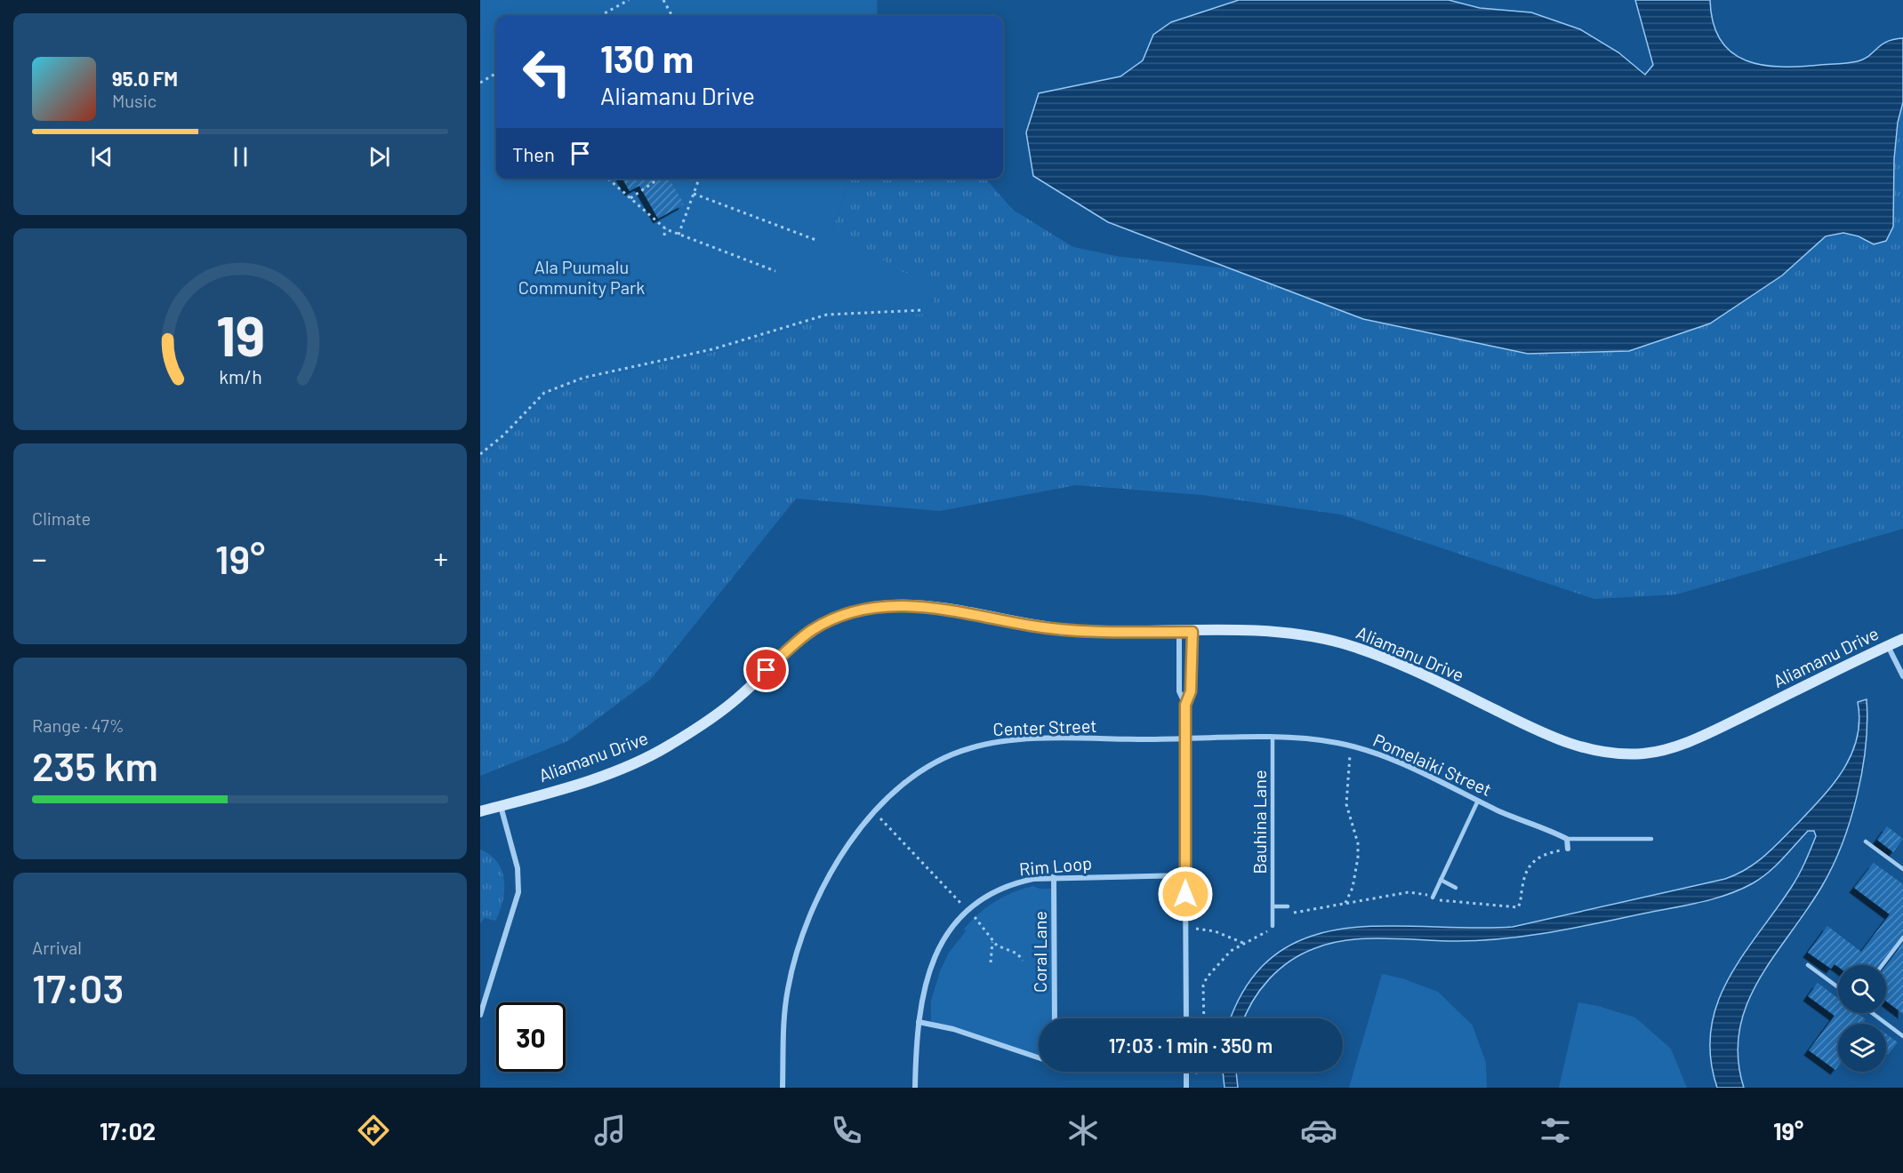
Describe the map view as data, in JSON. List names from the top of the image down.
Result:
{
  "streets": {
    "street": [
      "Aliamanu Drive",
      "Center Street",
      "Pomelaiki Street",
      "Rim Loop",
      "Coral Lane"
    ],
    "lane": ["Bauhina Lane"]
  },
  "crossings": [
    ["Center Street", "Pomelaiki Street"],
    ["Pomelaiki Street", "Bauhina Lane"],
    ["Rim Loop", "Coral Lane"]
  ],
  "parks": ["Ala Puumalu Community Park"],
  "page": {
    "turn": ["130 m", "Aliamanu Drive"],
    "song": ["95.0 FM", "Music"],
    "then": "Then",
    "tile": [
      "Climate",
      ["Range · 47%", "235 km"],
      ["Arrival", "17:03"]
    ],
    "heat": ["−", "19°", "+"],
    "limit": "30",
    "trip": "17:03 · 1 min · 350 m",
    "tabs": ["17:02", "19°"],
    "gauge": ["19", "km/h"]
  }
}
